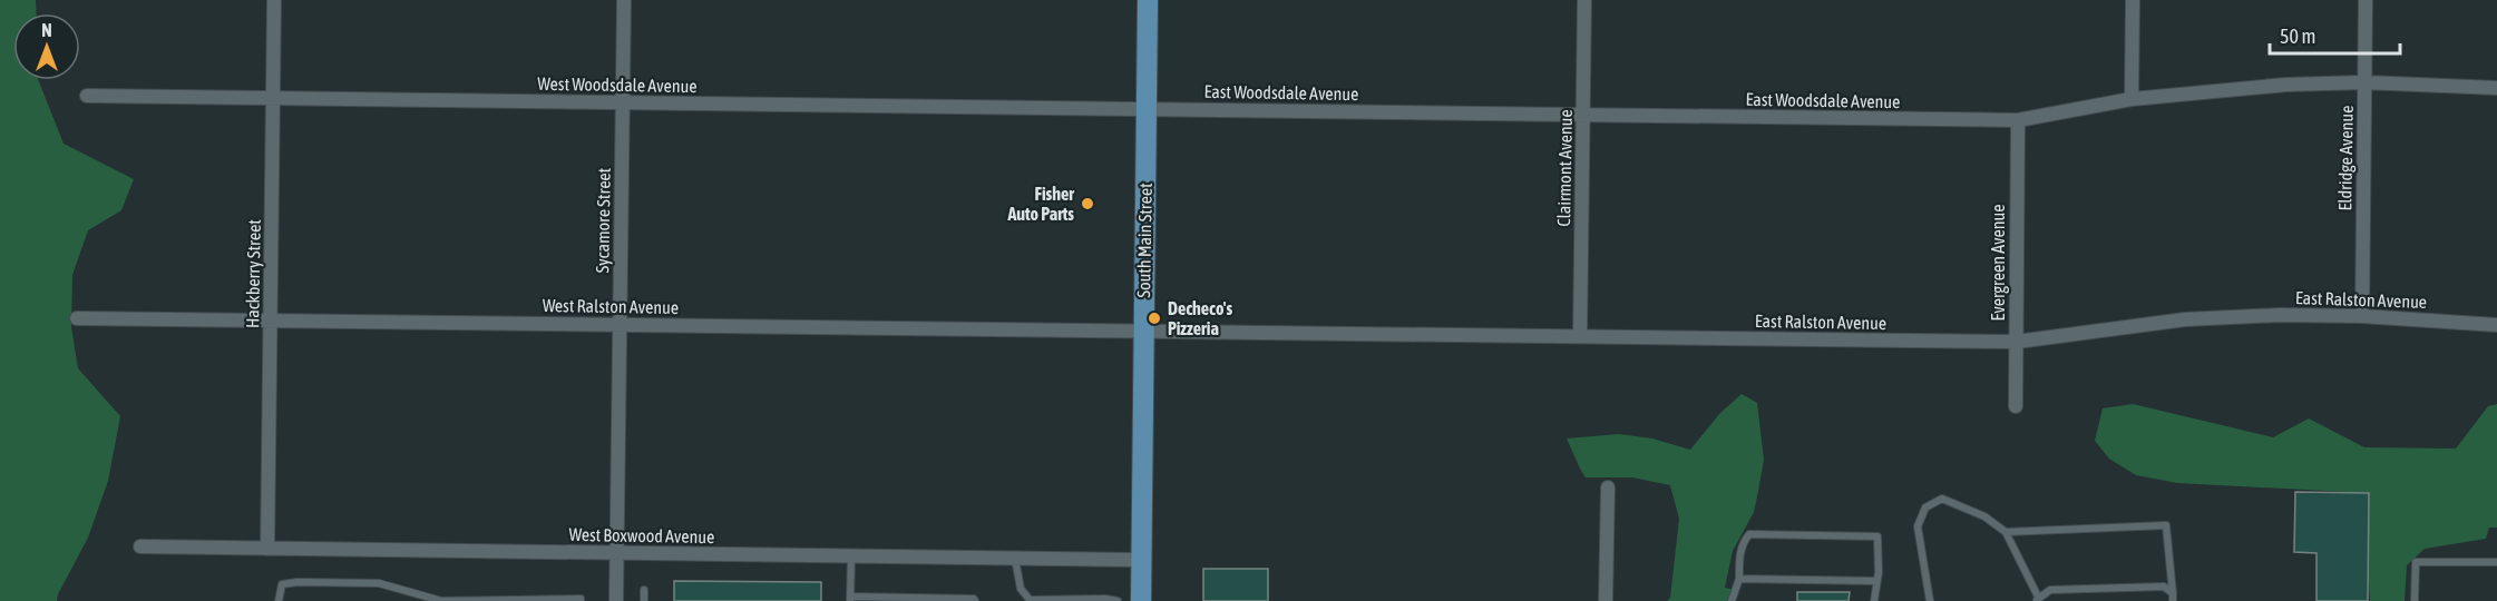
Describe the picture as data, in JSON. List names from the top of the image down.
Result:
{
  "streets": {
    "main road": ["South Main Street"],
    "street": [
      "West Woodsdale Avenue",
      "East Woodsdale Avenue",
      "Eldridge Avenue",
      "Clairmont Avenue",
      "Sycamore Street",
      "Evergreen Avenue",
      "Hackberry Street",
      "East Ralston Avenue",
      "West Ralston Avenue",
      "West Boxwood Avenue"
    ]
  },
  "crossings": [
    ["West Woodsdale Avenue", "East Woodsdale Avenue"],
    ["West Woodsdale Avenue", "Sycamore Street"],
    ["West Woodsdale Avenue", "South Main Street"],
    ["West Woodsdale Avenue", "Hackberry Street"],
    ["East Woodsdale Avenue", "Eldridge Avenue"],
    ["East Woodsdale Avenue", "Clairmont Avenue"],
    ["East Woodsdale Avenue", "South Main Street"],
    ["East Woodsdale Avenue", "Evergreen Avenue"],
    ["Eldridge Avenue", "East Ralston Avenue"],
    ["Clairmont Avenue", "East Ralston Avenue"],
    ["Sycamore Street", "West Ralston Avenue"],
    ["Sycamore Street", "West Boxwood Avenue"],
    ["South Main Street", "East Ralston Avenue"],
    ["South Main Street", "West Ralston Avenue"],
    ["South Main Street", "West Boxwood Avenue"],
    ["Evergreen Avenue", "East Ralston Avenue"],
    ["Hackberry Street", "West Ralston Avenue"],
    ["Hackberry Street", "West Boxwood Avenue"],
    ["East Ralston Avenue", "West Ralston Avenue"]
  ],
  "places": ["Fisher Auto Parts", "Decheco's Pizzeria"],
  "scale_bar": "50 m",
  "north": "top"
}
